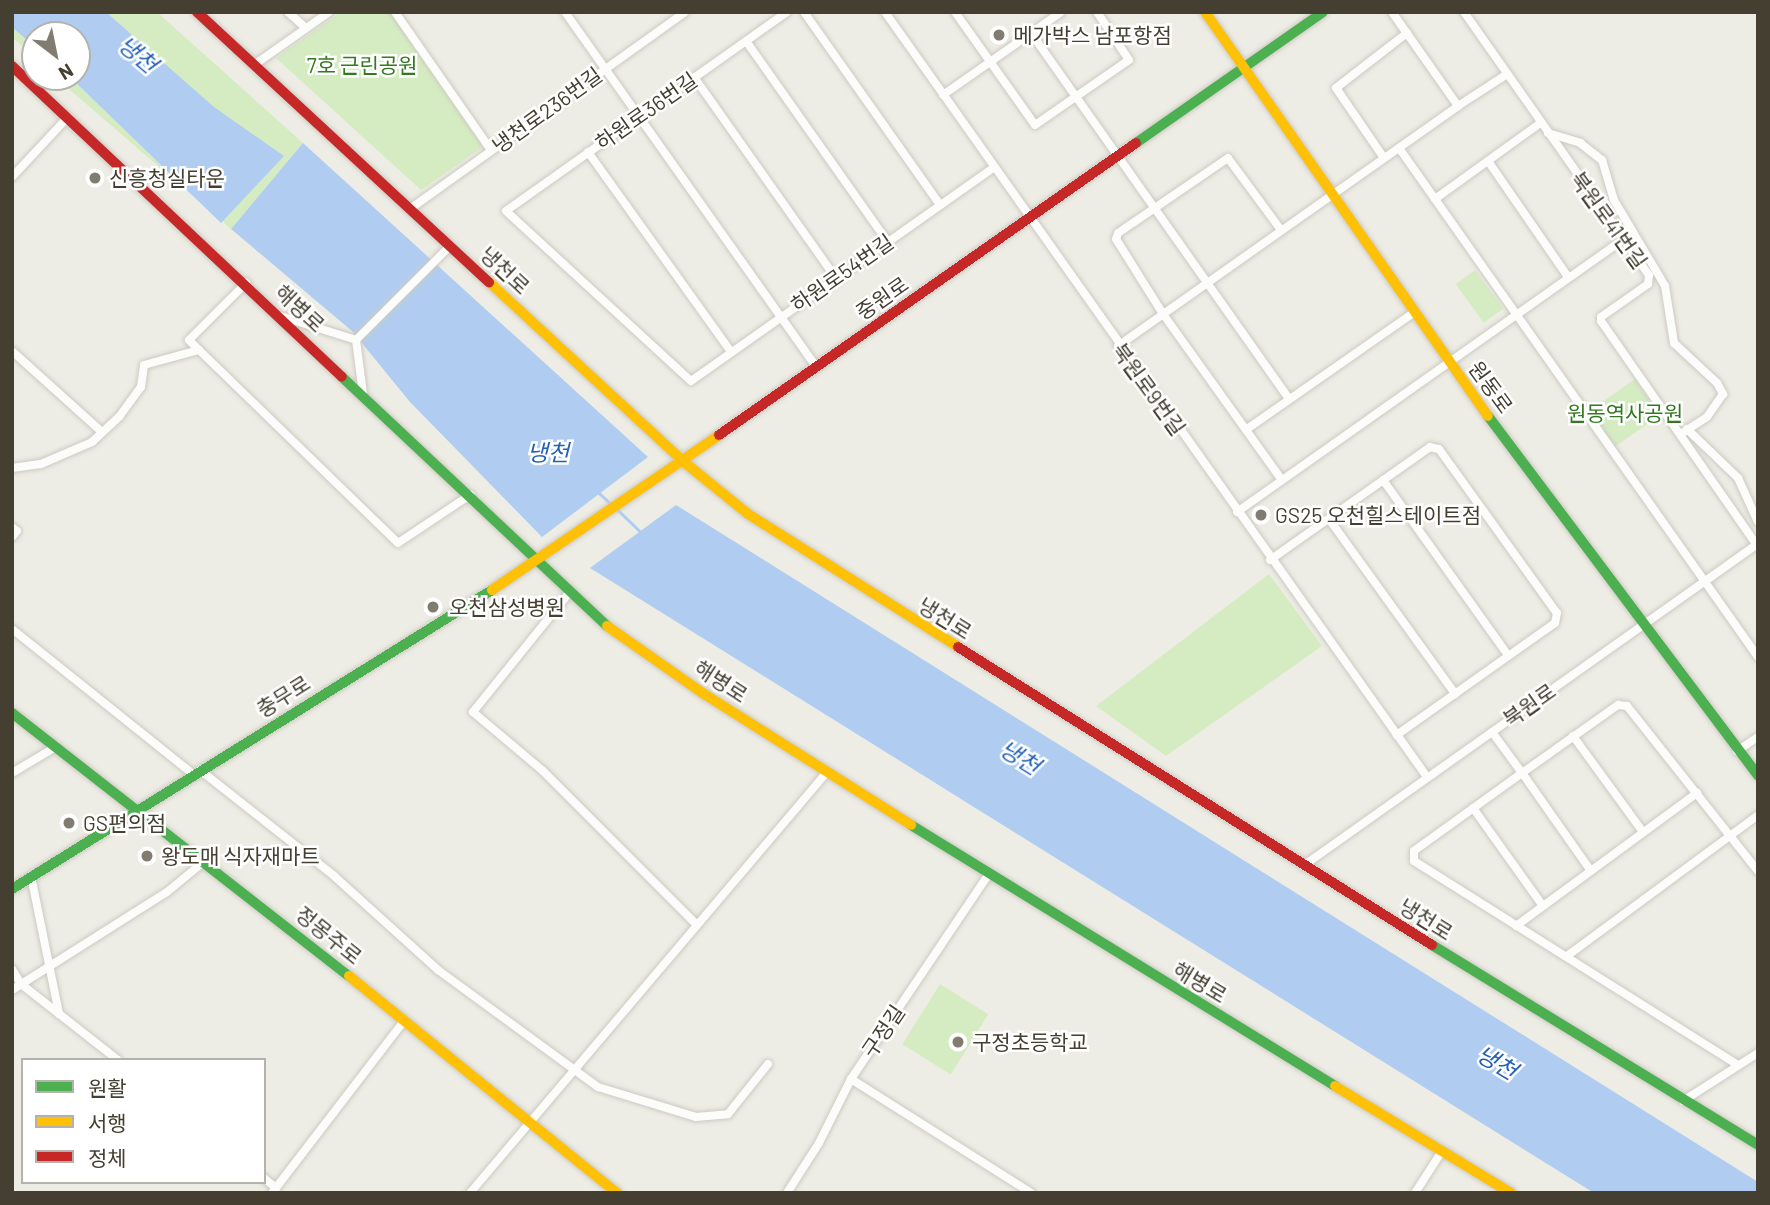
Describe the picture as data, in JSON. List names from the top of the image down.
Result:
{
  "streets": {
    "street": [
      "냉천로236번길",
      "하원로36번길",
      "북원로41번길",
      "냉천로",
      "하원로54번길",
      "중원로",
      "해병로",
      "원동로",
      "북원로9번길",
      "충무로",
      "북원로",
      "정몽주로",
      "구정길"
    ]
  },
  "crossings": [
    ["냉천로236번길", "냉천로"],
    ["하원로36번길", "하원로54번길"],
    ["북원로41번길", "북원로"],
    ["냉천로", "중원로"],
    ["냉천로", "북원로"],
    ["하원로54번길", "북원로9번길"],
    ["중원로", "원동로"],
    ["중원로", "북원로9번길"],
    ["중원로", "충무로"],
    ["해병로", "충무로"],
    ["해병로", "구정길"],
    ["원동로", "북원로"],
    ["북원로9번길", "북원로"],
    ["충무로", "정몽주로"]
  ],
  "water": ["냉천"],
  "parks": ["7호 근린공원", "원동역사공원"],
  "places": [
    "메가박스 남포항점",
    "신흥청실타운",
    "GS25 오천힐스테이트점",
    "오천삼성병원",
    "GS편의점",
    "왕도매 식자재마트",
    "구정초등학교"
  ],
  "legend": ["원활", "서행", "정체"],
  "north": "bottom right"
}
